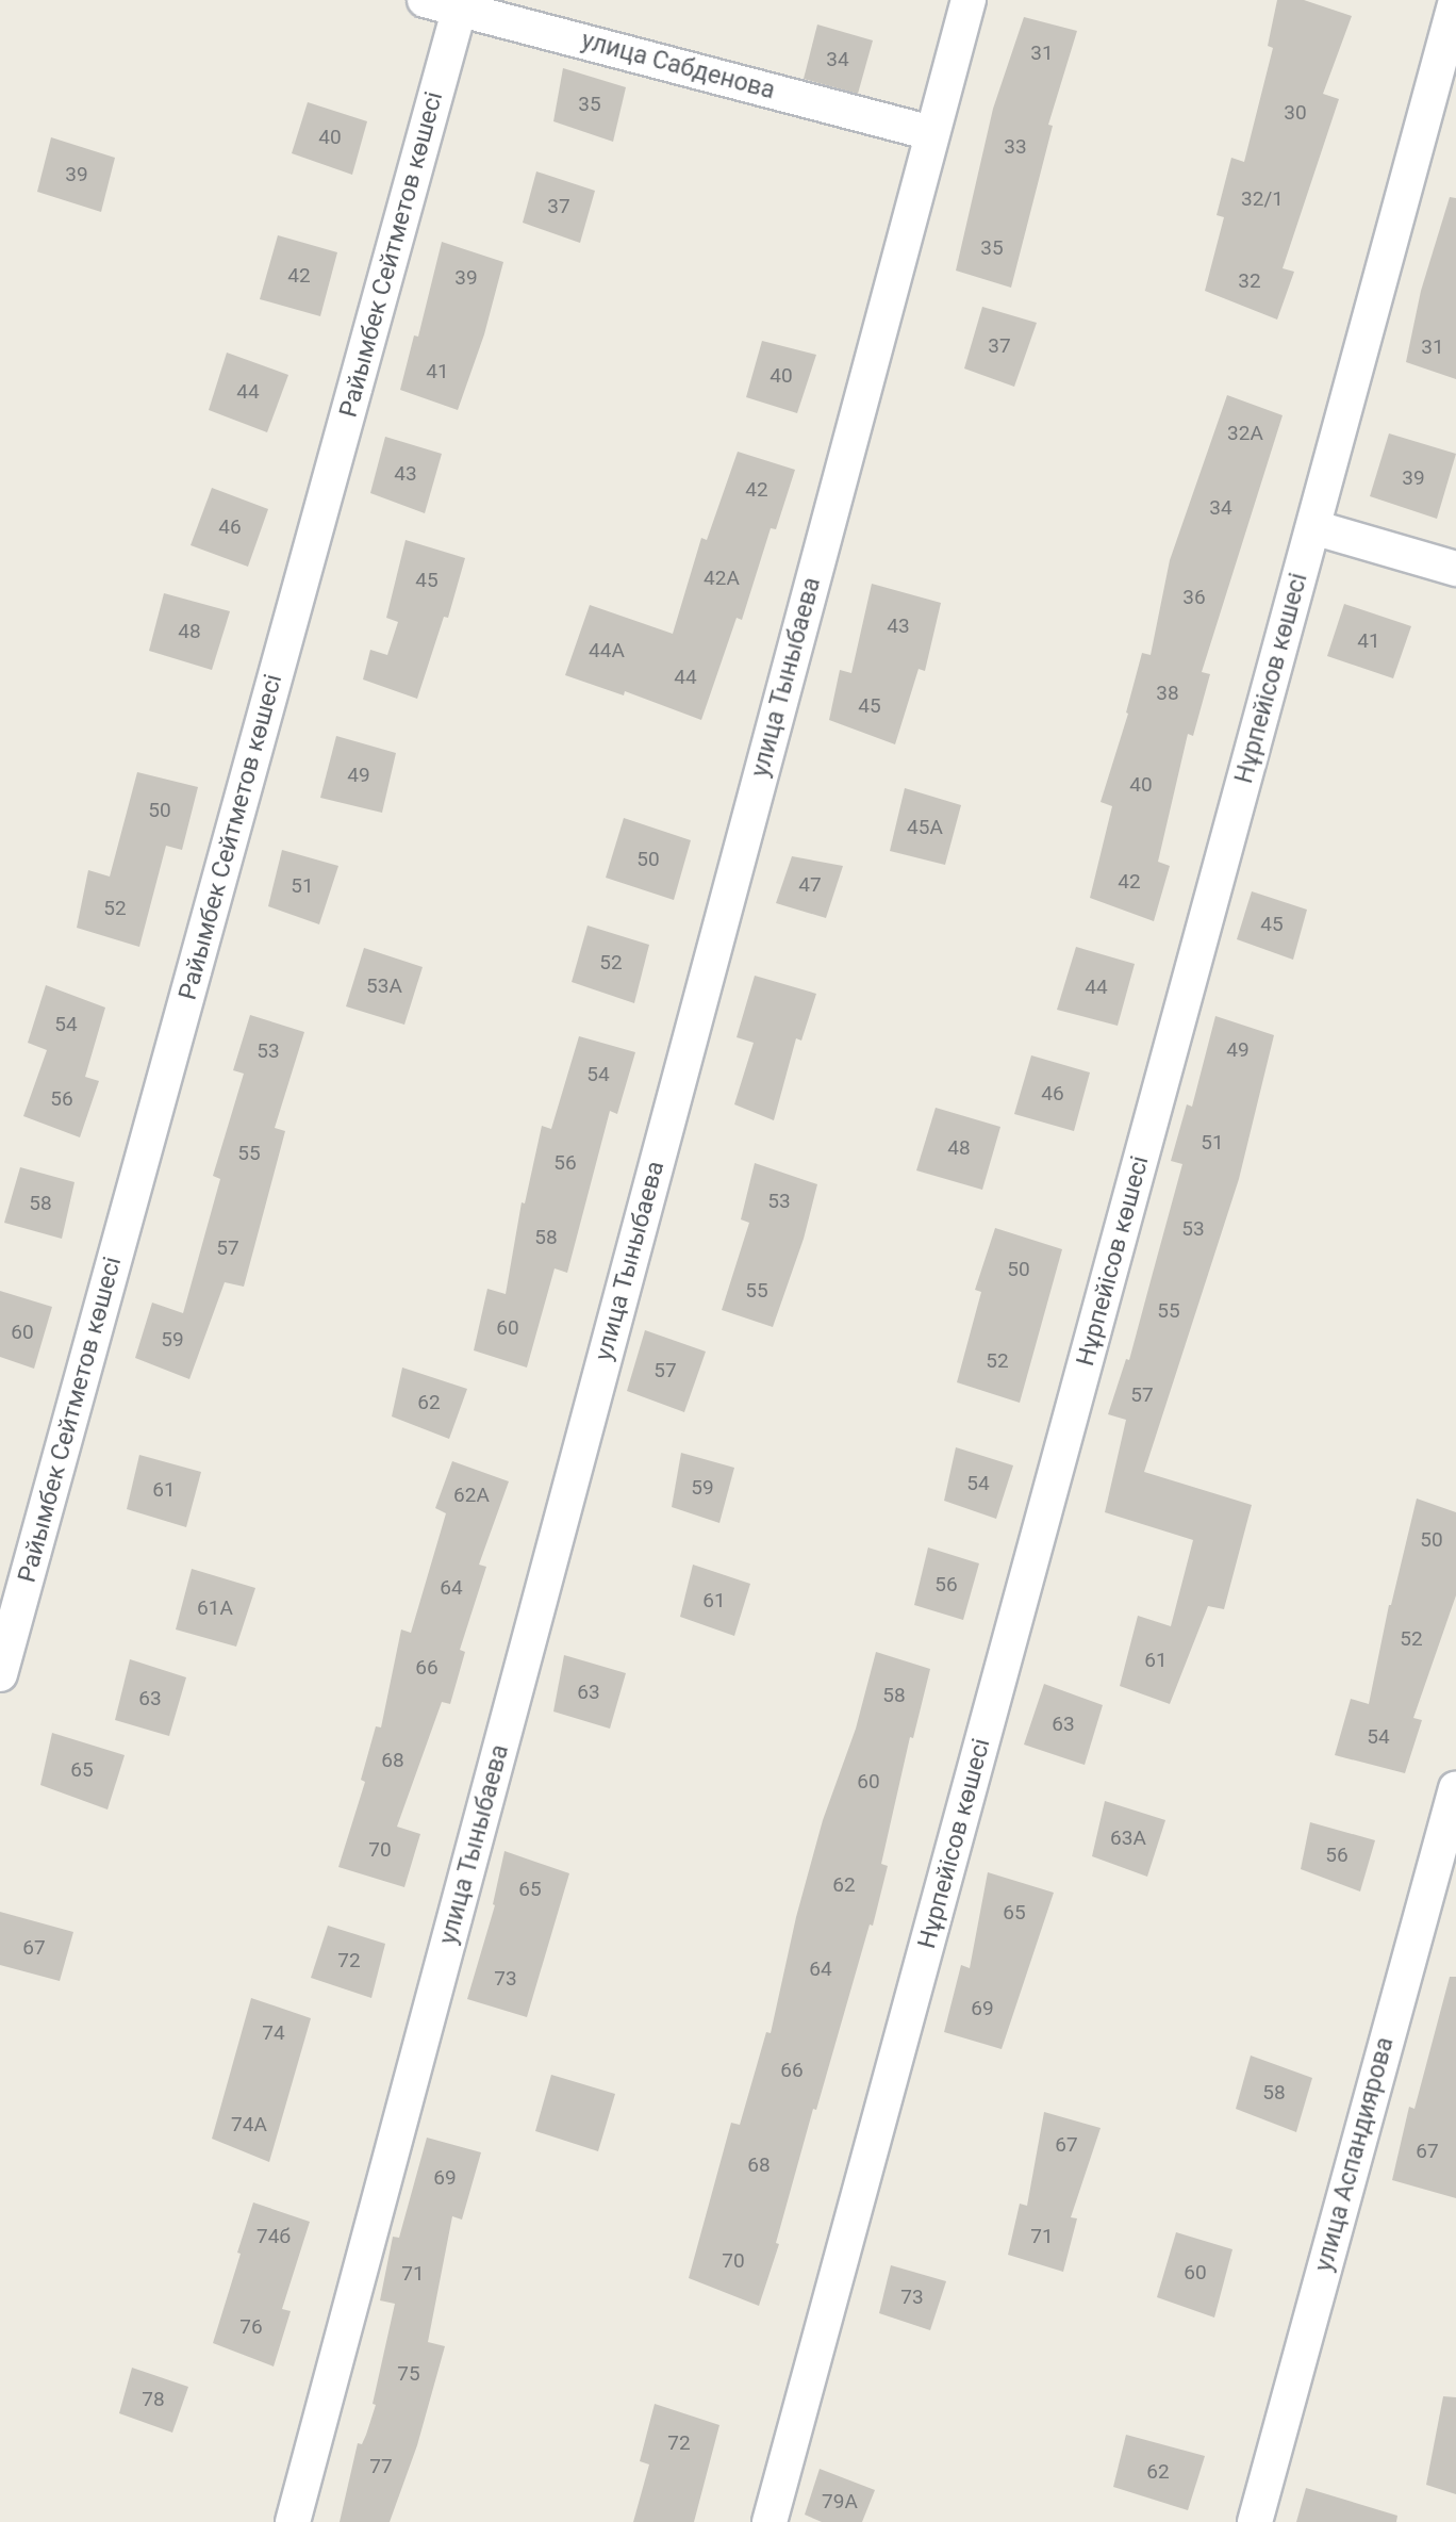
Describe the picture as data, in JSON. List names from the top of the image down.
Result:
{
  "streets": {
    "street": [
      "улица Сабденова",
      "Райымбек Сейтметов көшесі",
      "улица Тыныбаева",
      "Нұрпейісов көшесі",
      "улица Аспандиярова"
    ]
  },
  "crossings": [
    ["улица Сабденова", "Райымбек Сейтметов көшесі"],
    ["улица Сабденова", "улица Тыныбаева"]
  ],
  "house_numbers": [
    "31",
    "34",
    "35",
    "30",
    "40",
    "33",
    "39",
    "32/1",
    "37",
    "35",
    "42",
    "39",
    "32",
    "37",
    "31",
    "41",
    "40",
    "44",
    "32А",
    "43",
    "39",
    "42",
    "34",
    "46",
    "42А",
    "45",
    "36",
    "43",
    "48",
    "41",
    "44А",
    "44",
    "38",
    "45",
    "49",
    "40",
    "50",
    "45А",
    "50",
    "42",
    "47",
    "51",
    "52",
    "45",
    "52",
    "53А",
    "44",
    "54",
    "49",
    "53",
    "54",
    "46",
    "56",
    "51",
    "48",
    "55",
    "56",
    "53",
    "58",
    "53",
    "58",
    "57",
    "50",
    "55",
    "55",
    "60",
    "60",
    "59",
    "52",
    "57",
    "57",
    "62",
    "54",
    "59",
    "61",
    "62А",
    "50",
    "56",
    "64",
    "61",
    "61А",
    "52",
    "61",
    "66",
    "63",
    "58",
    "63",
    "63",
    "54",
    "68",
    "65",
    "60",
    "63А",
    "70",
    "56",
    "62",
    "65",
    "65",
    "67",
    "72",
    "64",
    "73",
    "69",
    "74",
    "66",
    "58",
    "74А",
    "67",
    "67",
    "68",
    "69",
    "74б",
    "71",
    "70",
    "60",
    "71",
    "73",
    "76",
    "75",
    "78",
    "72",
    "77",
    "62",
    "79А"
  ]
}
